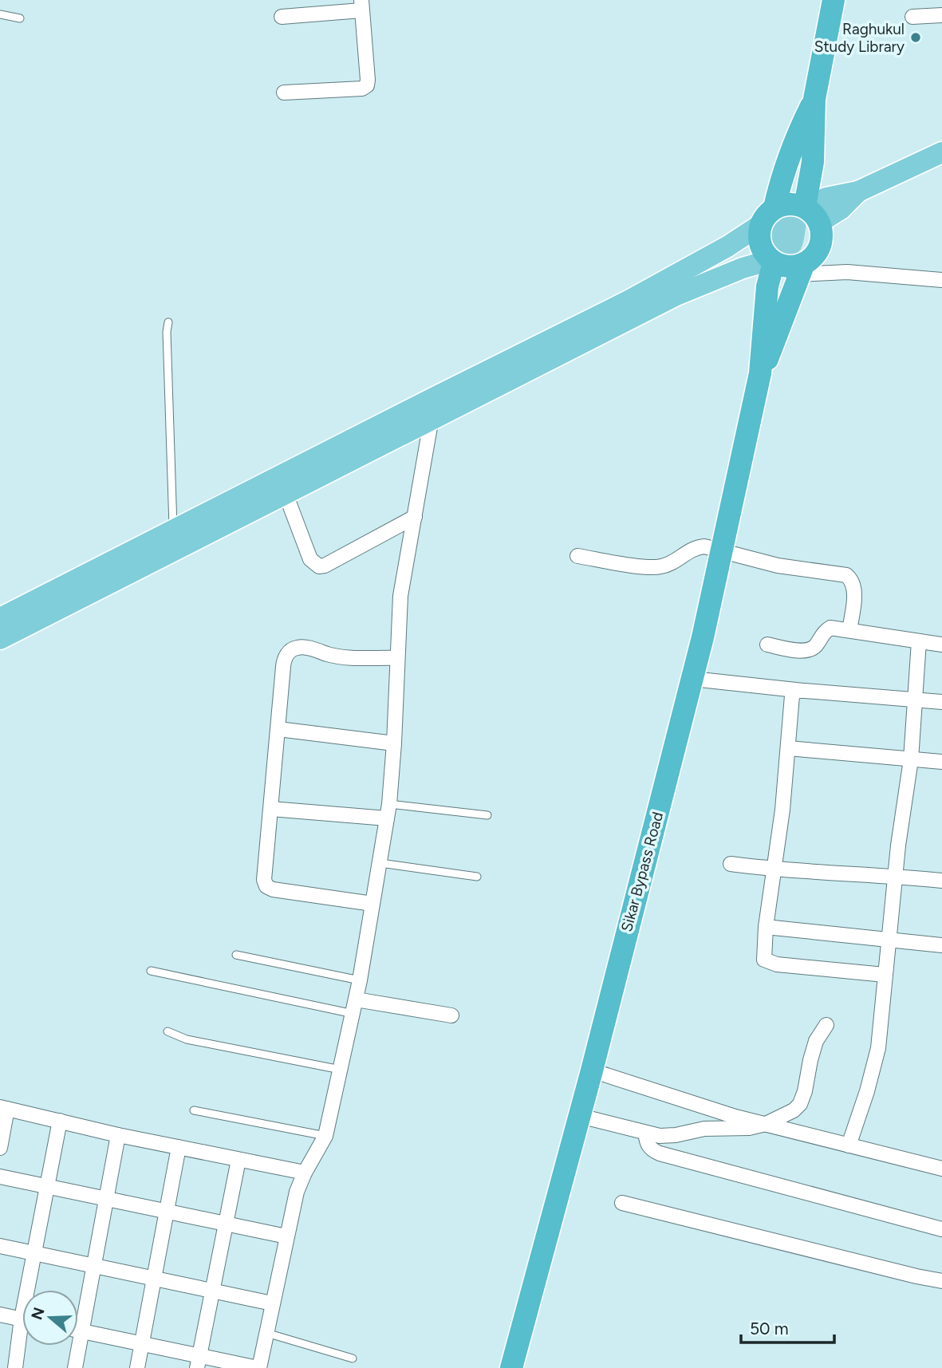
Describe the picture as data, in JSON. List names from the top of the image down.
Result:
{
  "streets": {
    "highway": ["Sikar Bypass Road"]
  },
  "places": ["Raghukul Study Library"],
  "scale_bar": "50 m",
  "north": "left"
}
